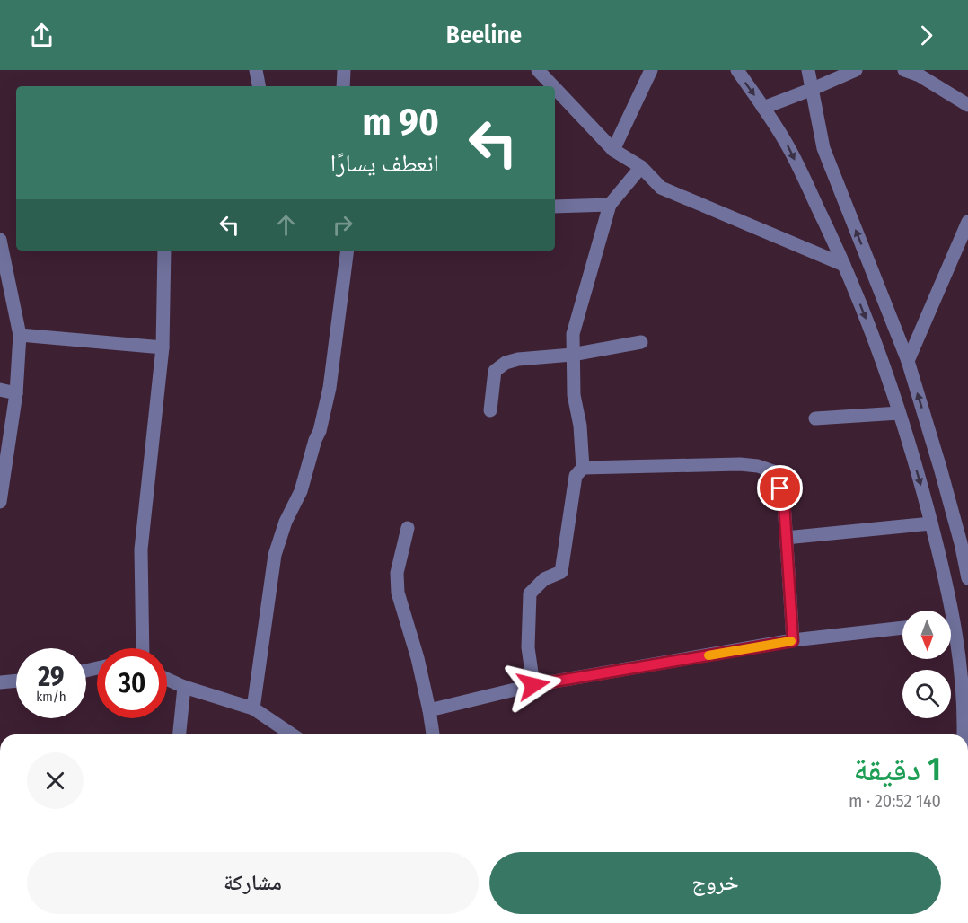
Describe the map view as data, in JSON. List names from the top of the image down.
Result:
{
  "north": "bottom",
  "page": {
    "header": "Beeline",
    "turn": ["90 m", "انعطف يسارًا"],
    "speed": "29 km/h",
    "limit": "30",
    "heading": ["1 دقيقة", "140 m · 20:52"],
    "buttons": ["خروج", "مشاركة"]
  }
}
